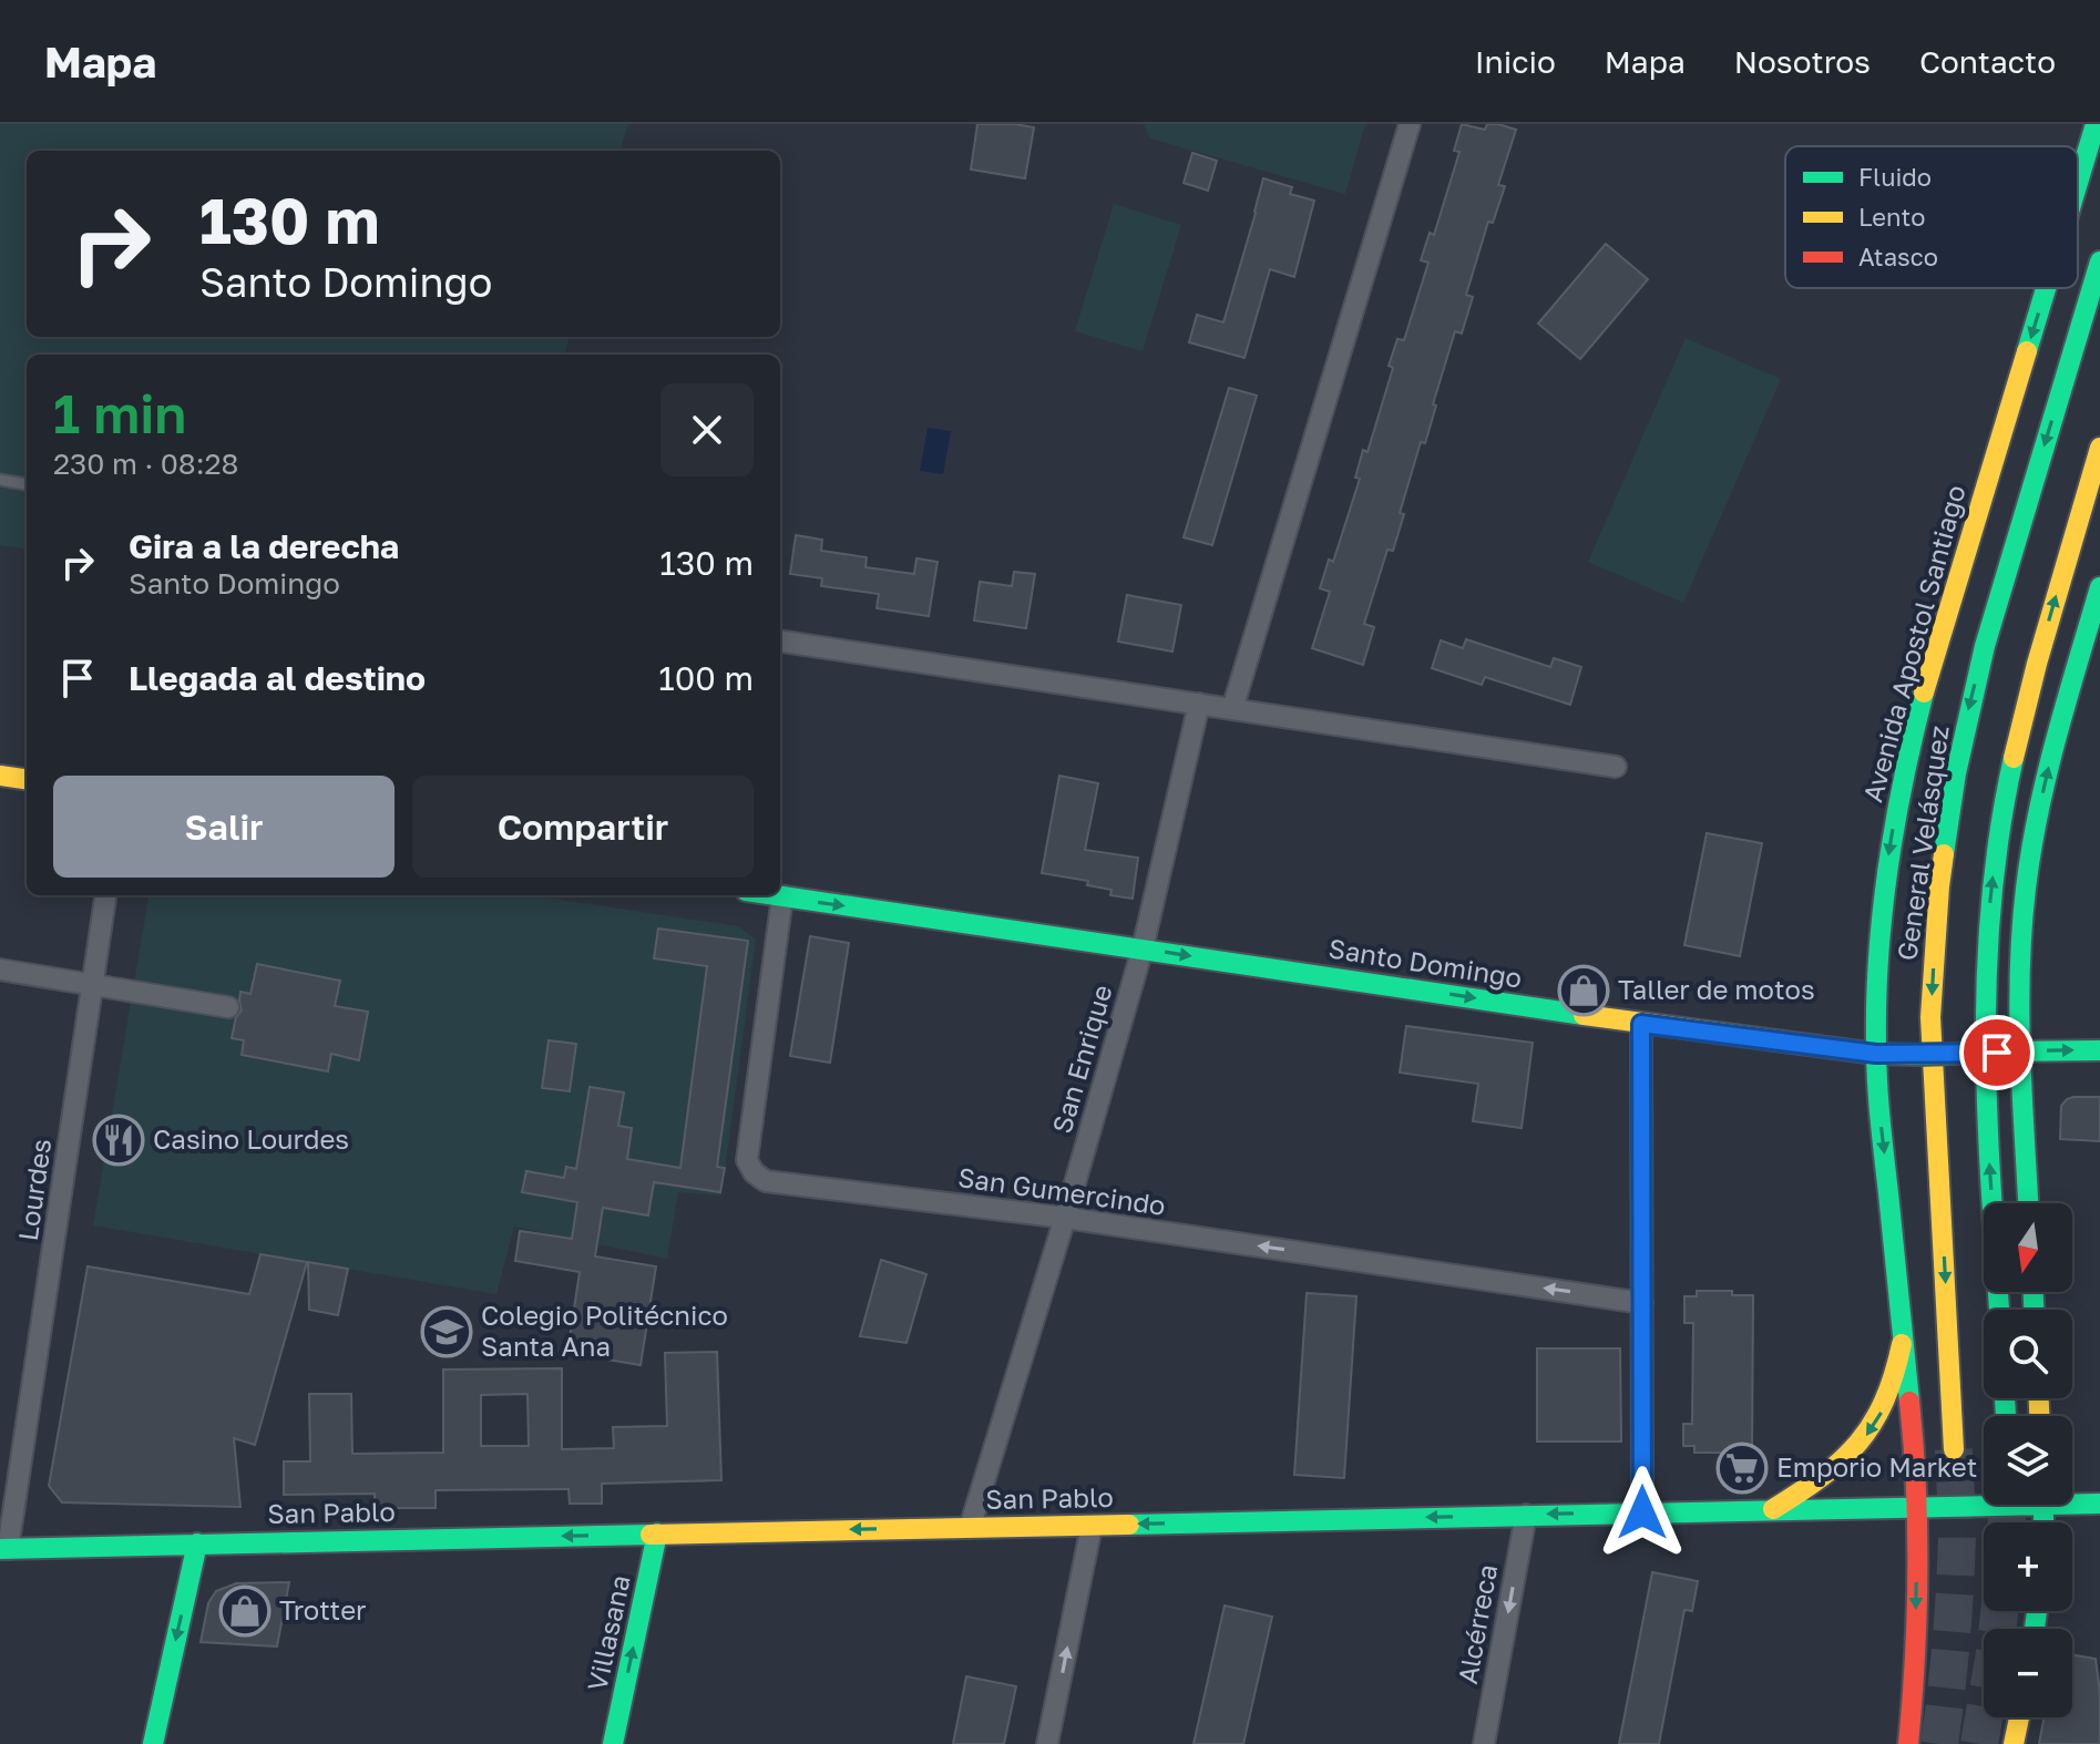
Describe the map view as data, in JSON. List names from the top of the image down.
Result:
{
  "streets": {
    "main road": [
      "Avenida Apostol Santiago",
      "General Velásquez",
      "Santo Domingo",
      "San Pablo",
      "Villasana"
    ],
    "street": [
      "San Enrique",
      "Lourdes",
      "San Gumercindo",
      "Alcérreca"
    ]
  },
  "crossings": [
    ["Avenida Apostol Santiago", "Santo Domingo"],
    ["Avenida Apostol Santiago", "San Pablo"],
    ["Santo Domingo", "San Enrique"],
    ["Santo Domingo", "San Gumercindo"],
    ["San Enrique", "San Gumercindo"],
    ["San Enrique", "San Pablo"],
    ["Lourdes", "San Pablo"],
    ["San Pablo", "Alcérreca"],
    ["San Pablo", "Villasana"]
  ],
  "one_way": [
    "Santo Domingo",
    "San Gumercindo",
    "San Pablo",
    "Alcérreca",
    "Villasana"
  ],
  "places": {
    "shop": ["Taller de motos", "Trotter"],
    "restaurant": ["Casino Lourdes"],
    "school or university": ["Colegio Politécnico Santa Ana"],
    "supermarket": ["Emporio Market"]
  },
  "legend": ["Fluido", "Lento", "Atasco"],
  "north": "bottom",
  "page": {
    "header": "Mapa",
    "nav": [
      "Inicio",
      "Mapa",
      "Nosotros",
      "Contacto"
    ],
    "turn": ["130 m", "Santo Domingo"],
    "heading": ["1 min", "230 m · 08:28"],
    "list": [
      {
        "name": "Gira a la derecha",
        "note": "Santo Domingo",
        "value": "130 m"
      },
      {
        "name": "Llegada al destino",
        "value": "100 m"
      }
    ],
    "buttons": ["Salir", "Compartir"],
    "map_buttons": ["+", "−"]
  }
}
